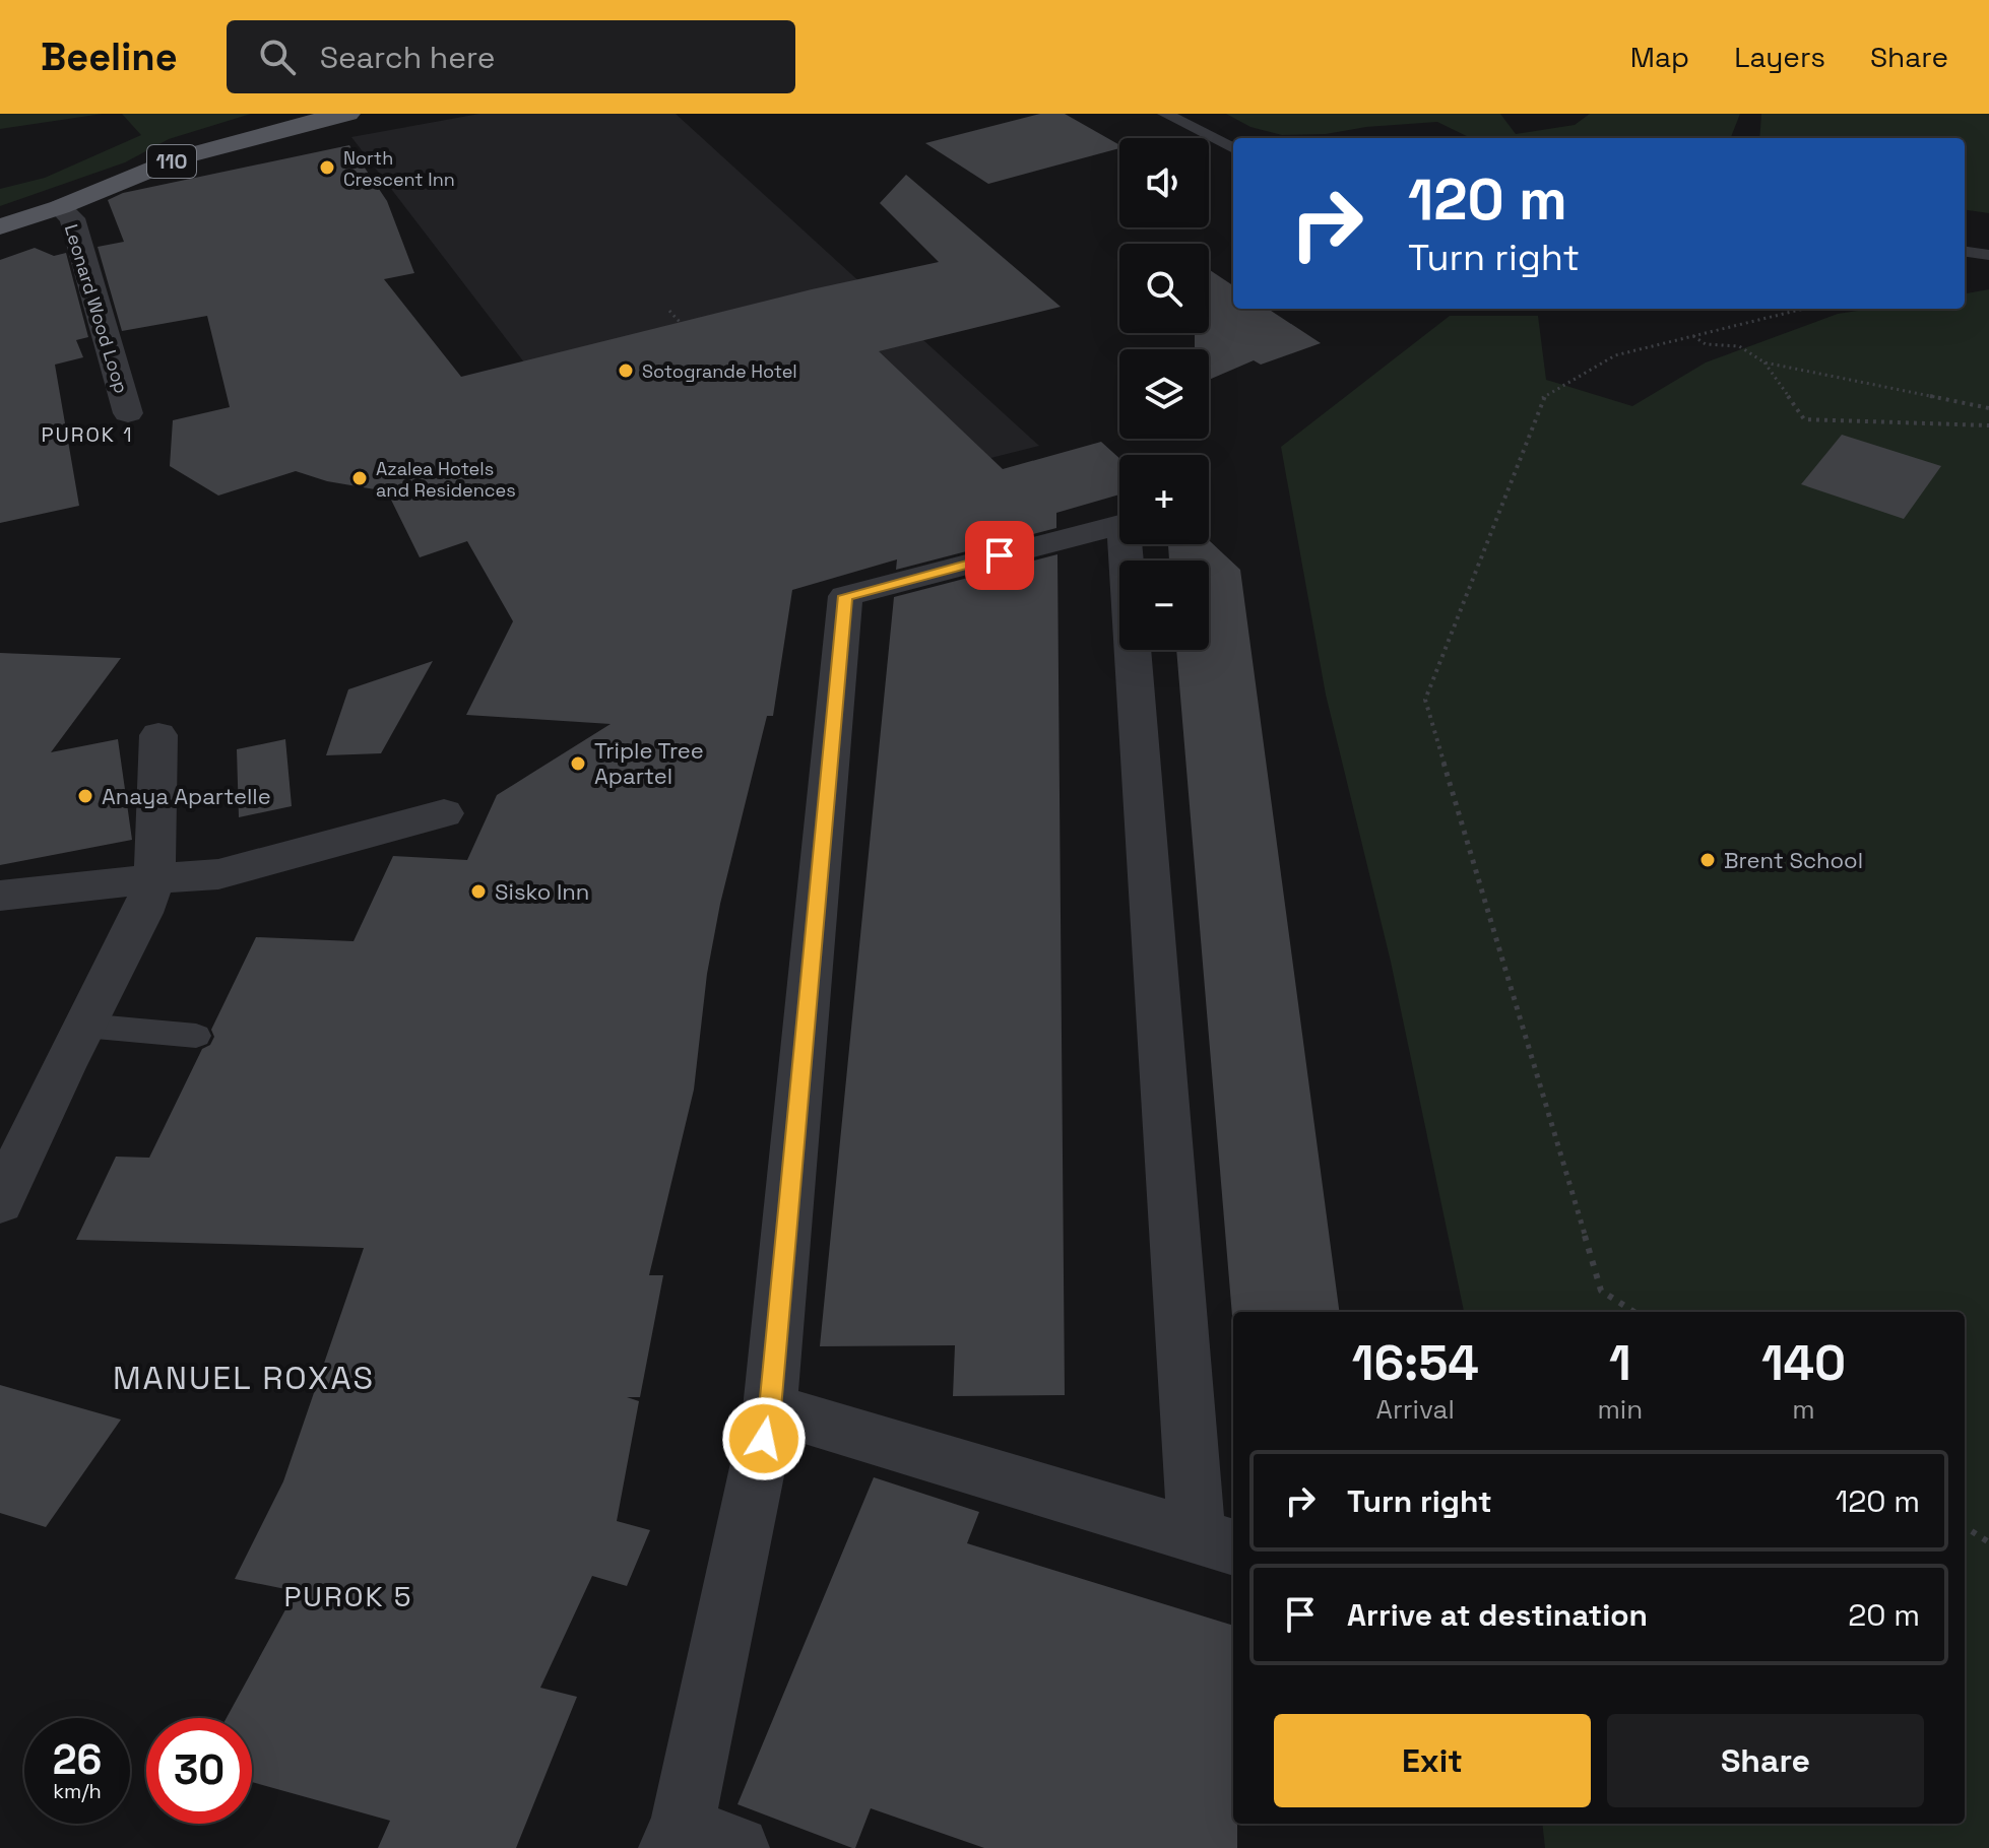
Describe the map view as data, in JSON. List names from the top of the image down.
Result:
{
  "streets": {
    "main road": ["110"],
    "street": ["Leonard Wood Loop"]
  },
  "crossings": [
    ["110", "Leonard Wood Loop"]
  ],
  "districts": ["PUROK 1", "MANUEL ROXAS", "PUROK 5"],
  "places": [
    "North Crescent Inn",
    "Sotogrande Hotel",
    "Azalea Hotels and Residences",
    "Triple Tree Apartel",
    "Anaya Apartelle",
    "Brent School",
    "Sisko Inn"
  ],
  "page": {
    "header": "Beeline",
    "search": "Search here",
    "nav": ["Map", "Layers", "Share"],
    "map_buttons": ["+", "−"],
    "turn": ["120 m", "Turn right"],
    "eta": [
      "16:54",
      "Arrival",
      "1",
      "min",
      "140",
      "m"
    ],
    "list": [
      {
        "name": "Turn right",
        "value": "120 m"
      },
      {
        "name": "Arrive at destination",
        "value": "20 m"
      }
    ],
    "buttons": ["Exit", "Share"],
    "speed": "26 km/h",
    "limit": "30"
  }
}
